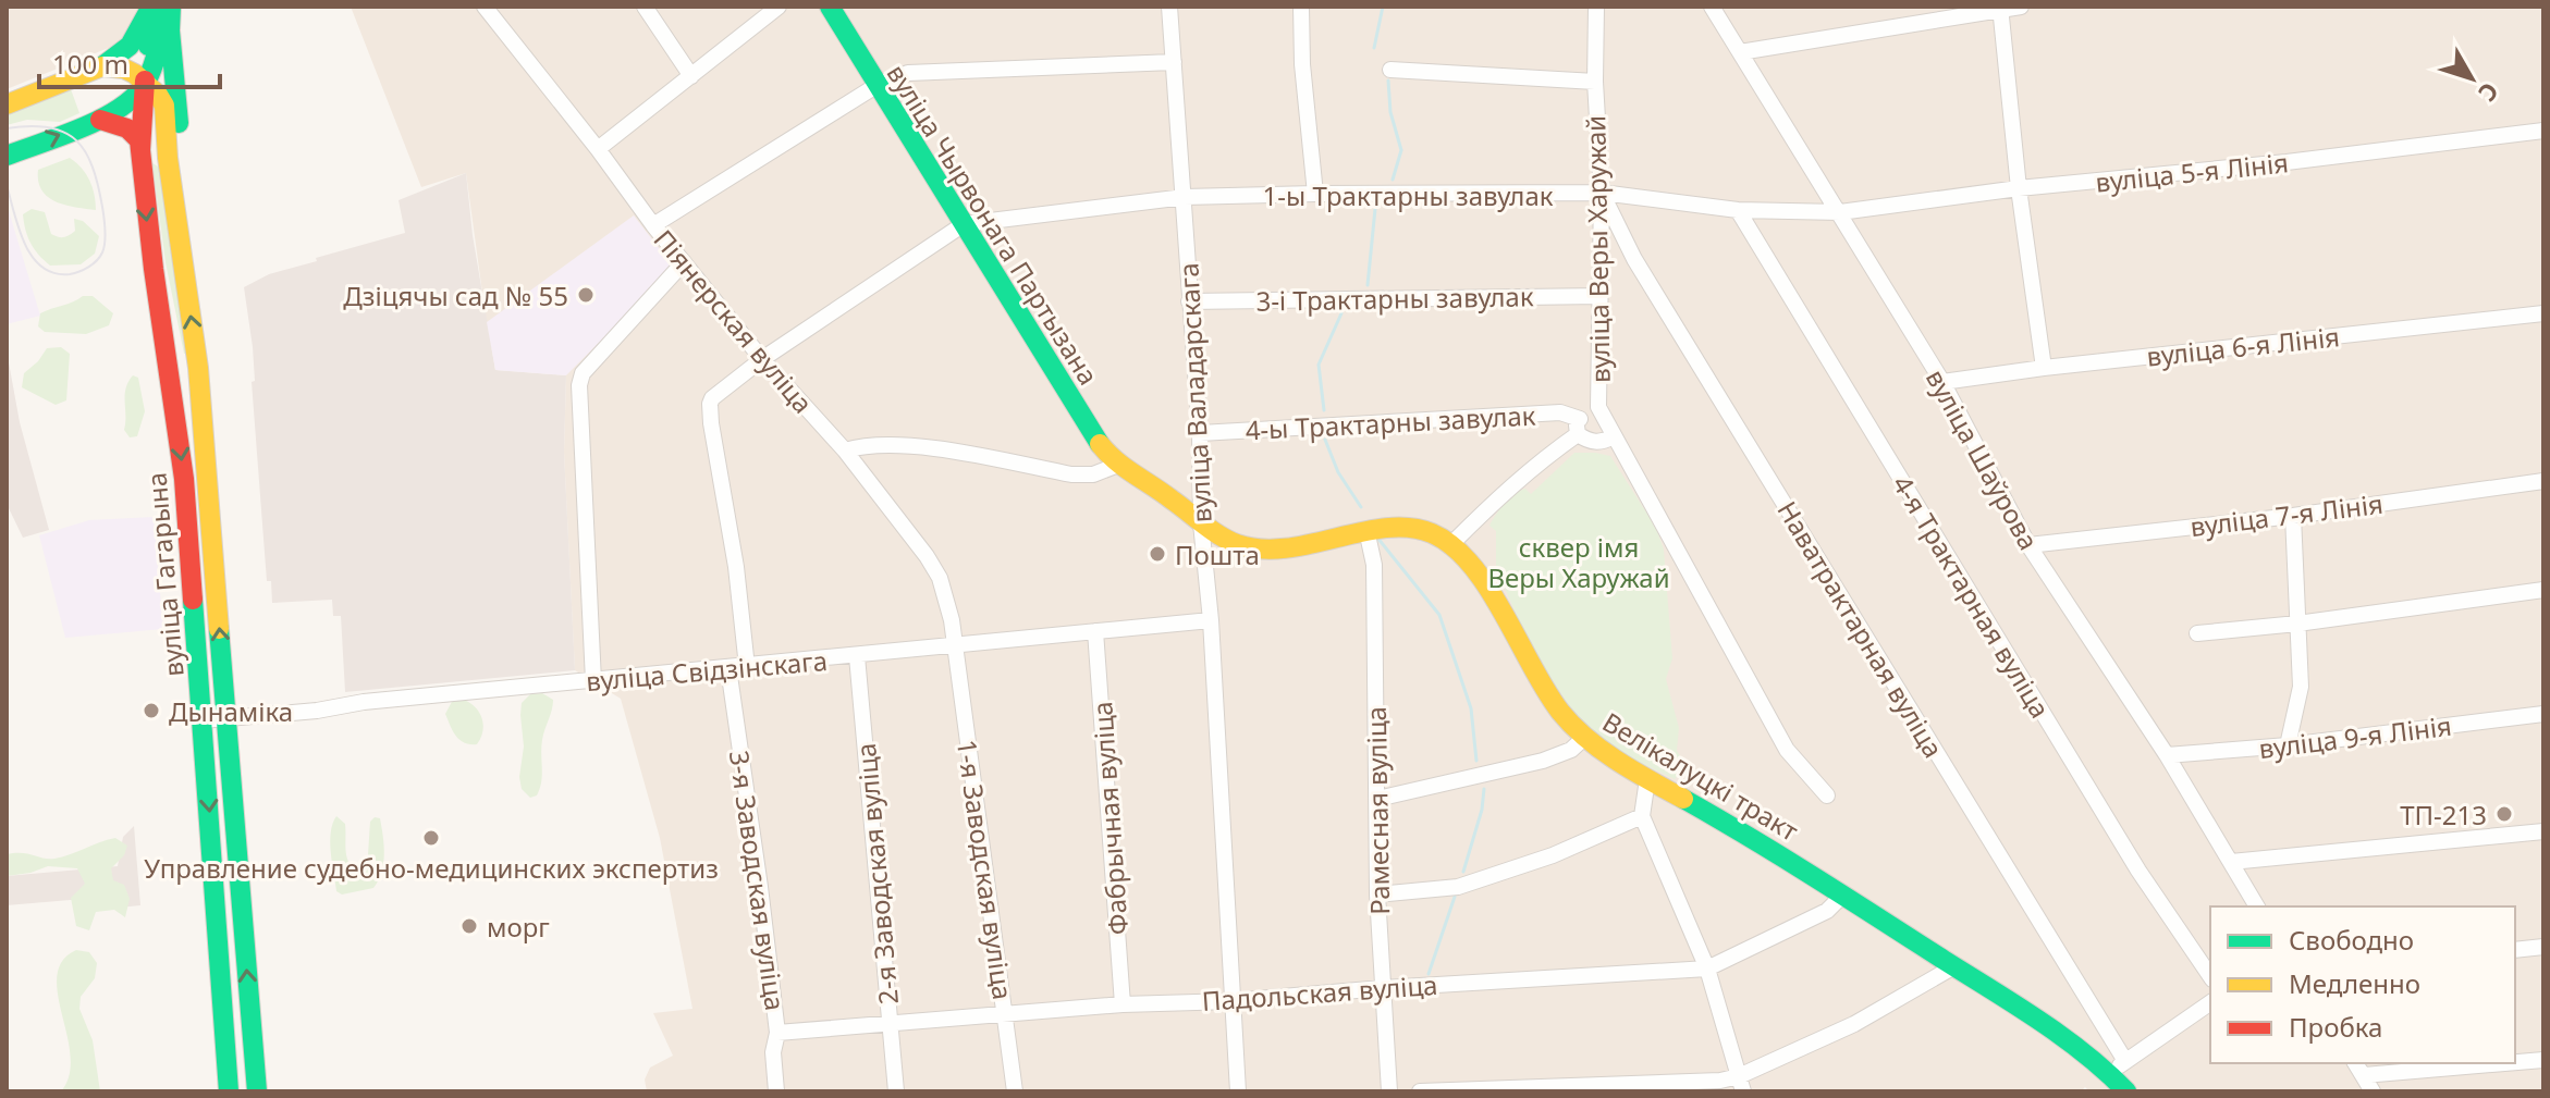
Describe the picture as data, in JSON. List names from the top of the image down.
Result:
{
  "streets": {
    "main road": ["вуліца Чырвонага Партызана", "вуліца Гагарына", "Велікалуцкі тракт"],
    "street": [
      "вуліца 5-я Лінія",
      "1-ы Трактарны завулак",
      "вуліца Веры Харужай",
      "3-і Трактарны завулак",
      "Піянерская вуліца",
      "вуліца 6-я Лінія",
      "вуліца Валадарскага",
      "4-ы Трактарны завулак",
      "вуліца Шаўрова",
      "вуліца 7-я Лінія",
      "4-я Трактарная вуліца",
      "Наватрактарная вуліца",
      "вуліца Свідзінскага",
      "вуліца 9-я Лінія",
      "Рамесная вуліца",
      "Фабрычная вуліца",
      "1-я Заводская вуліца",
      "2-я Заводская вуліца",
      "3-я Заводская вуліца",
      "Падольская вуліца"
    ]
  },
  "crossings": [
    ["вуліца 5-я Лінія", "1-ы Трактарны завулак"],
    ["вуліца 5-я Лінія", "вуліца Шаўрова"],
    ["1-ы Трактарны завулак", "вуліца Чырвонага Партызана"],
    ["1-ы Трактарны завулак", "вуліца Веры Харужай"],
    ["1-ы Трактарны завулак", "вуліца Валадарскага"],
    ["1-ы Трактарны завулак", "вуліца Шаўрова"],
    ["1-ы Трактарны завулак", "4-я Трактарная вуліца"],
    ["1-ы Трактарны завулак", "Наватрактарная вуліца"],
    ["вуліца Чырвонага Партызана", "Велікалуцкі тракт"],
    ["вуліца Веры Харужай", "3-і Трактарны завулак"],
    ["вуліца Веры Харужай", "4-ы Трактарны завулак"],
    ["вуліца Веры Харужай", "Наватрактарная вуліца"],
    ["3-і Трактарны завулак", "вуліца Валадарскага"],
    ["Піянерская вуліца", "вуліца Свідзінскага"],
    ["Піянерская вуліца", "1-я Заводская вуліца"],
    ["вуліца 6-я Лінія", "вуліца Шаўрова"],
    ["вуліца Валадарскага", "4-ы Трактарны завулак"],
    ["вуліца Валадарскага", "вуліца Свідзінскага"],
    ["вуліца Валадарскага", "Велікалуцкі тракт"],
    ["вуліца Валадарскага", "Падольская вуліца"],
    ["вуліца Шаўрова", "вуліца 7-я Лінія"],
    ["вуліца Шаўрова", "вуліца 9-я Лінія"],
    ["вуліца Гагарына", "вуліца Свідзінскага"],
    ["Наватрактарная вуліца", "Велікалуцкі тракт"],
    ["вуліца Свідзінскага", "Фабрычная вуліца"],
    ["вуліца Свідзінскага", "1-я Заводская вуліца"],
    ["вуліца Свідзінскага", "2-я Заводская вуліца"],
    ["вуліца Свідзінскага", "3-я Заводская вуліца"],
    ["Велікалуцкі тракт", "Рамесная вуліца"],
    ["Велікалуцкі тракт", "Падольская вуліца"],
    ["Рамесная вуліца", "Падольская вуліца"],
    ["Фабрычная вуліца", "Падольская вуліца"],
    ["1-я Заводская вуліца", "Падольская вуліца"],
    ["2-я Заводская вуліца", "Падольская вуліца"],
    ["3-я Заводская вуліца", "Падольская вуліца"]
  ],
  "parks": ["сквер імя Веры Харужай"],
  "places": [
    "Дзіцячы сад № 55",
    "Пошта",
    "Дынаміка",
    "ТП-213",
    "Управление судебно-медицинских экспертиз",
    "морг"
  ],
  "legend": ["Свободно", "Медленно", "Пробка"],
  "scale_bar": "100 m",
  "north": "bottom right"
}
